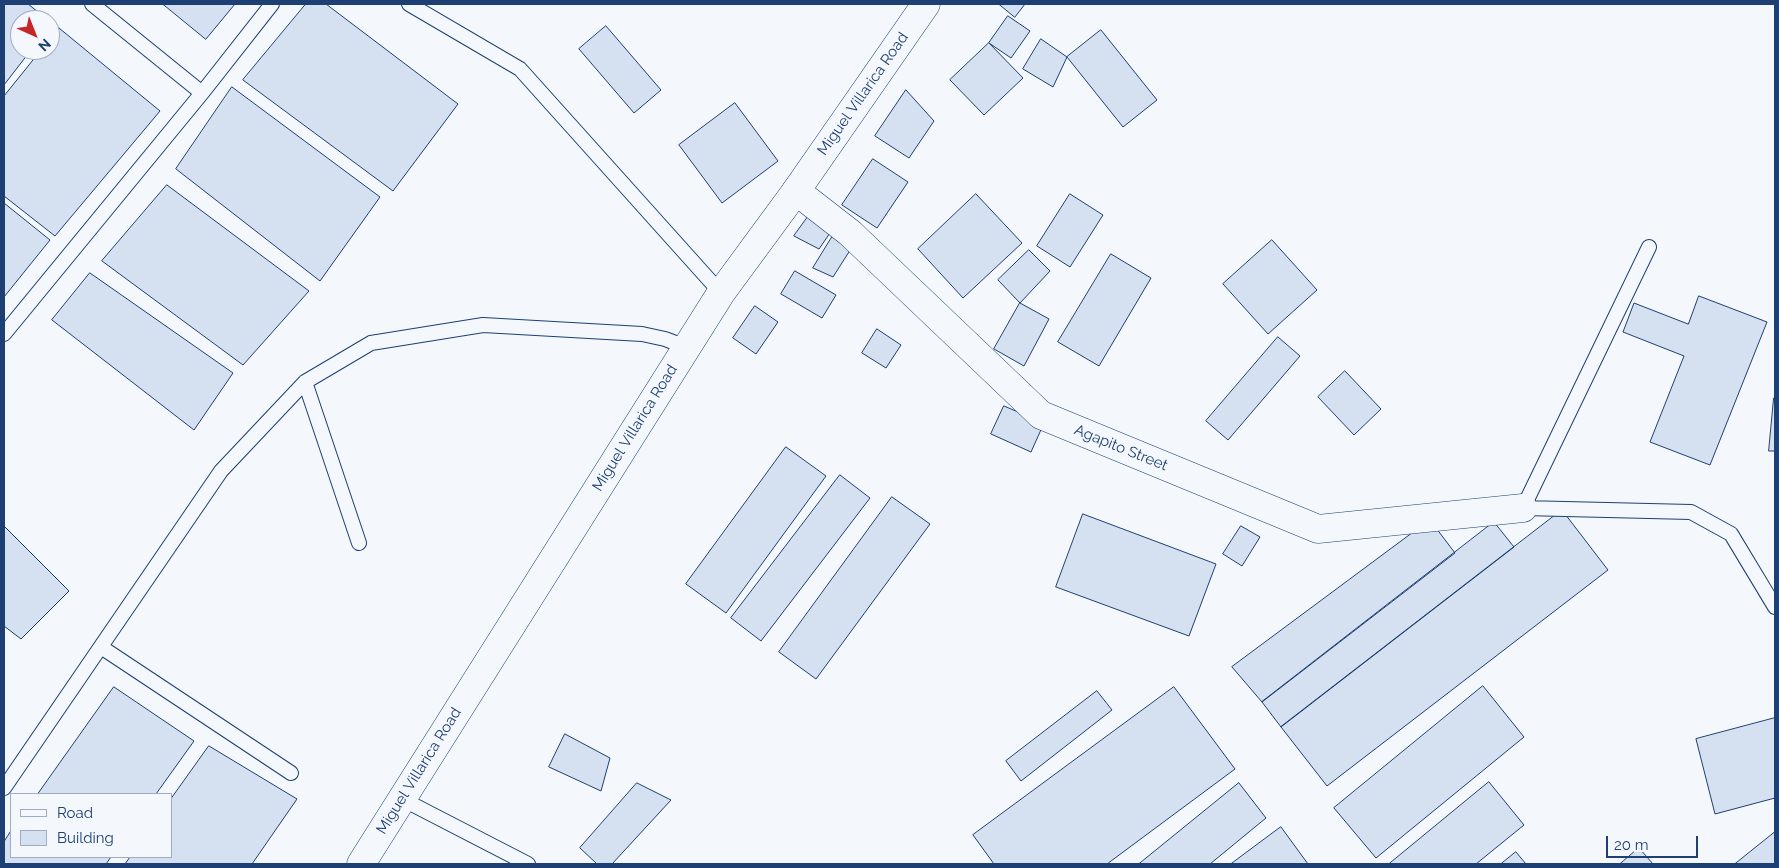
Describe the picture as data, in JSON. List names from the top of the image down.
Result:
{
  "streets": {
    "main road": ["Miguel Villarica Road", "Agapito Street"]
  },
  "crossings": [
    ["Miguel Villarica Road", "Agapito Street"]
  ],
  "legend": ["Road", "Building"],
  "scale_bar": "20 m",
  "north": "bottom right"
}
